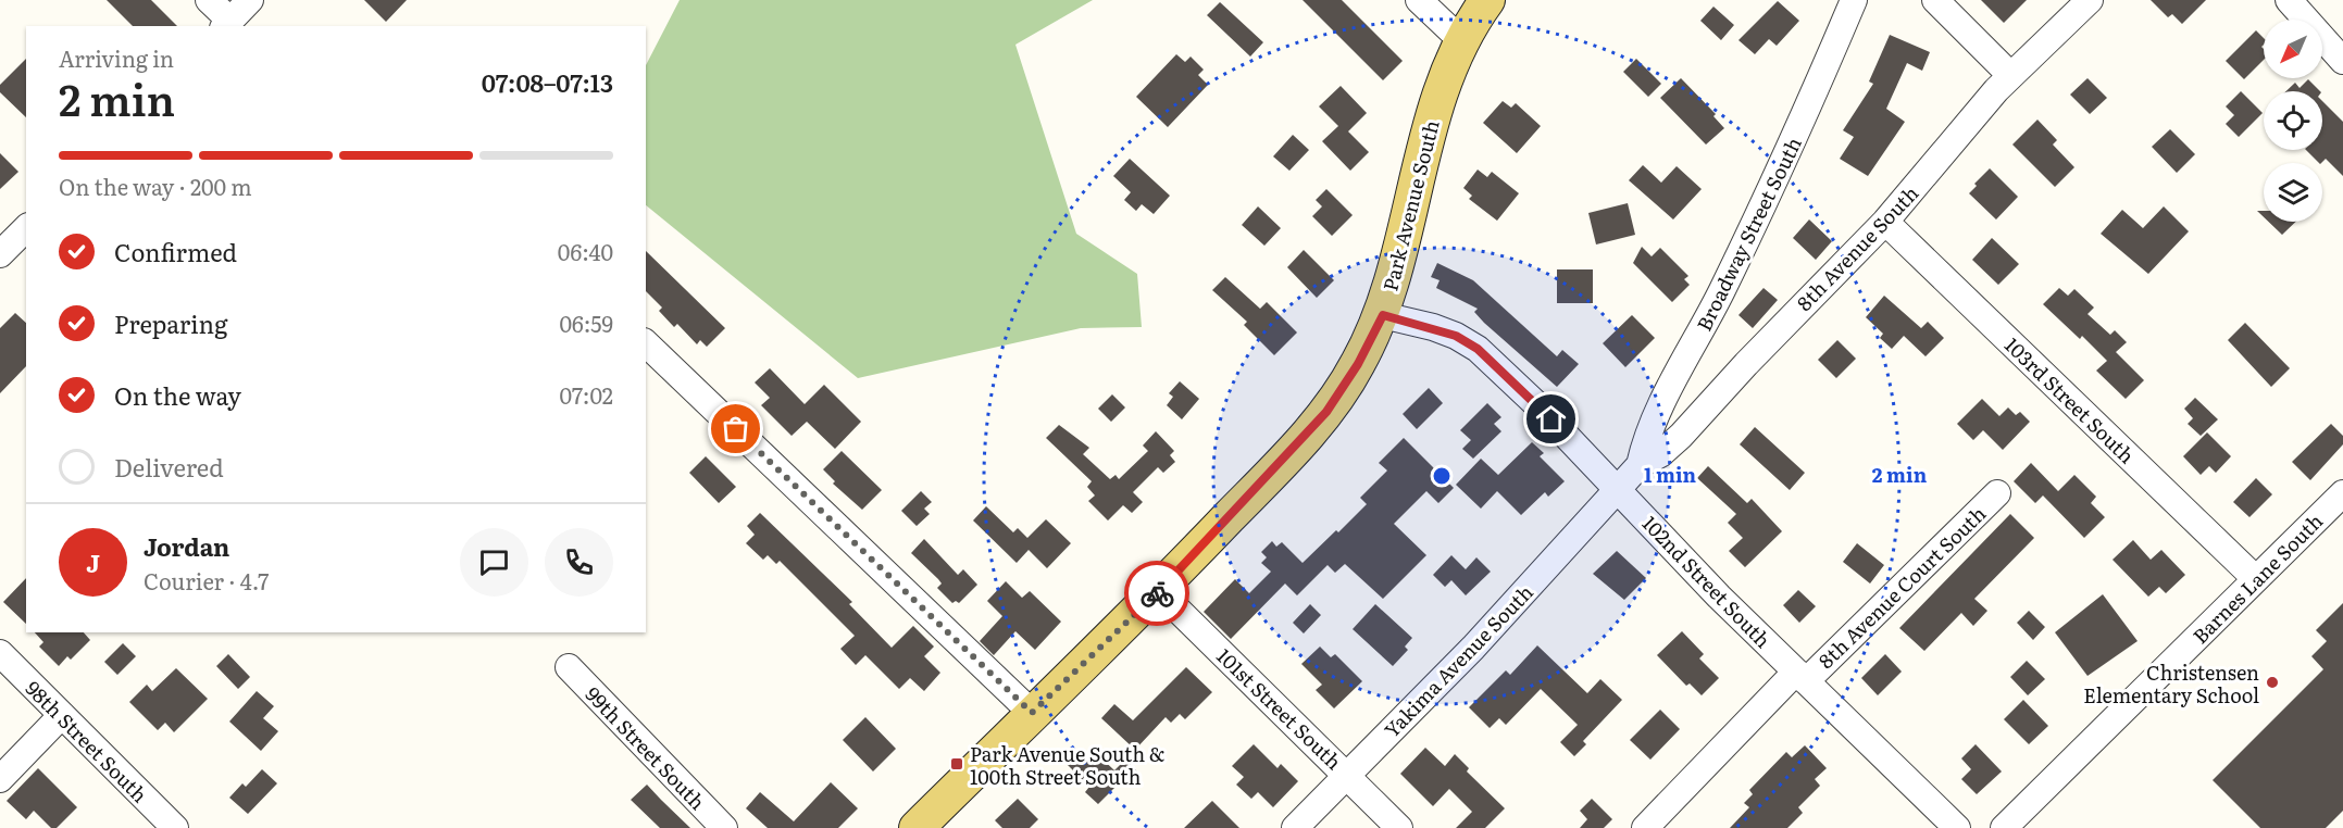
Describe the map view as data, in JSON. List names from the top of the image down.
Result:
{
  "streets": {
    "main road": ["Park Avenue South"],
    "street": [
      "Broadway Street South",
      "8th Avenue South",
      "103rd Street South",
      "Barnes Lane South",
      "102nd Street South",
      "8th Avenue Court South",
      "Yakima Avenue South",
      "101st Street South",
      "98th Street South",
      "99th Street South"
    ]
  },
  "crossings": [
    ["Park Avenue South", "102nd Street South"],
    ["Park Avenue South", "101st Street South"],
    ["Broadway Street South", "8th Avenue South"],
    ["8th Avenue South", "103rd Street South"],
    ["8th Avenue South", "102nd Street South"],
    ["8th Avenue South", "Yakima Avenue South"],
    ["103rd Street South", "Barnes Lane South"],
    ["102nd Street South", "8th Avenue Court South"],
    ["102nd Street South", "Yakima Avenue South"],
    ["Yakima Avenue South", "101st Street South"]
  ],
  "places": {
    "other": ["Christensen Elementary School"],
    "transit": ["Park Avenue South & 100th Street South"]
  },
  "north": "bottom left",
  "page": {
    "heading": ["2 min", "Arriving in", "07:08–07:13"],
    "panel": ["Jordan", "Courier · 4.7"],
    "bar": "On the way · 200 m",
    "list": [
      ["Confirmed", "06:40"],
      ["Preparing", "06:59"],
      ["On the way", "07:02"],
      "Delivered"
    ],
    "round": "J"
  },
  "rings": ["1 min", "2 min"]
}
